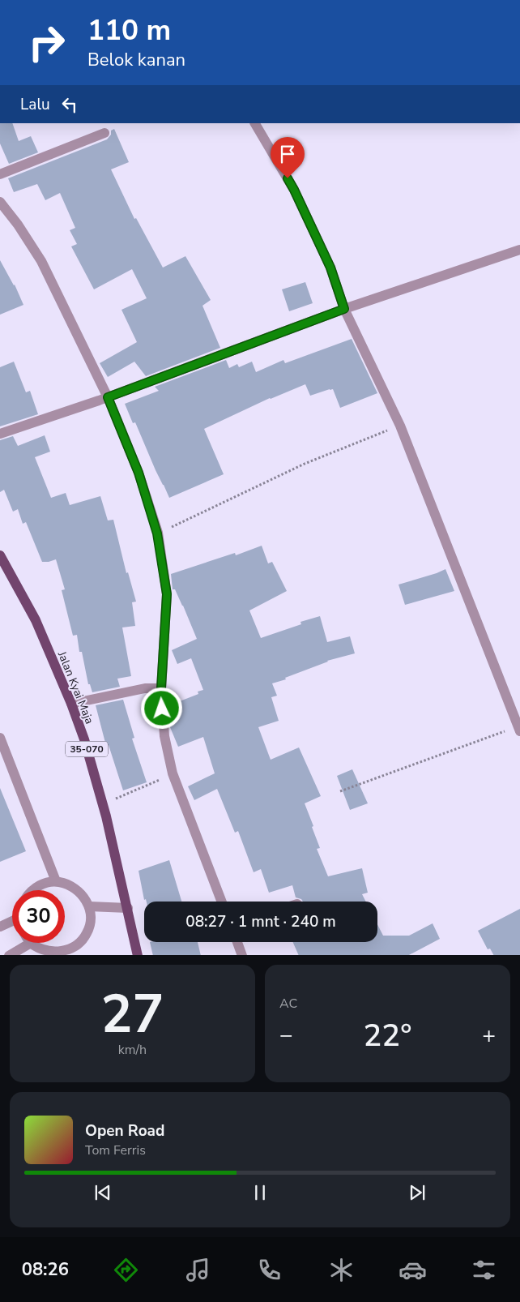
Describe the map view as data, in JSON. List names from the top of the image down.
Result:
{
  "streets": {
    "main road": ["Jalan Kyai Maja", "35-070"]
  },
  "page": {
    "turn": ["110 m", "Belok kanan"],
    "then": "Lalu",
    "limit": "30",
    "trip": "08:27 · 1 mnt · 240 m",
    "tile": [
      ["27", "km/h"],
      "AC"
    ],
    "heat": ["−", "22°", "+"],
    "song": ["Open Road", "Tom Ferris"],
    "tabs": "08:26"
  }
}
